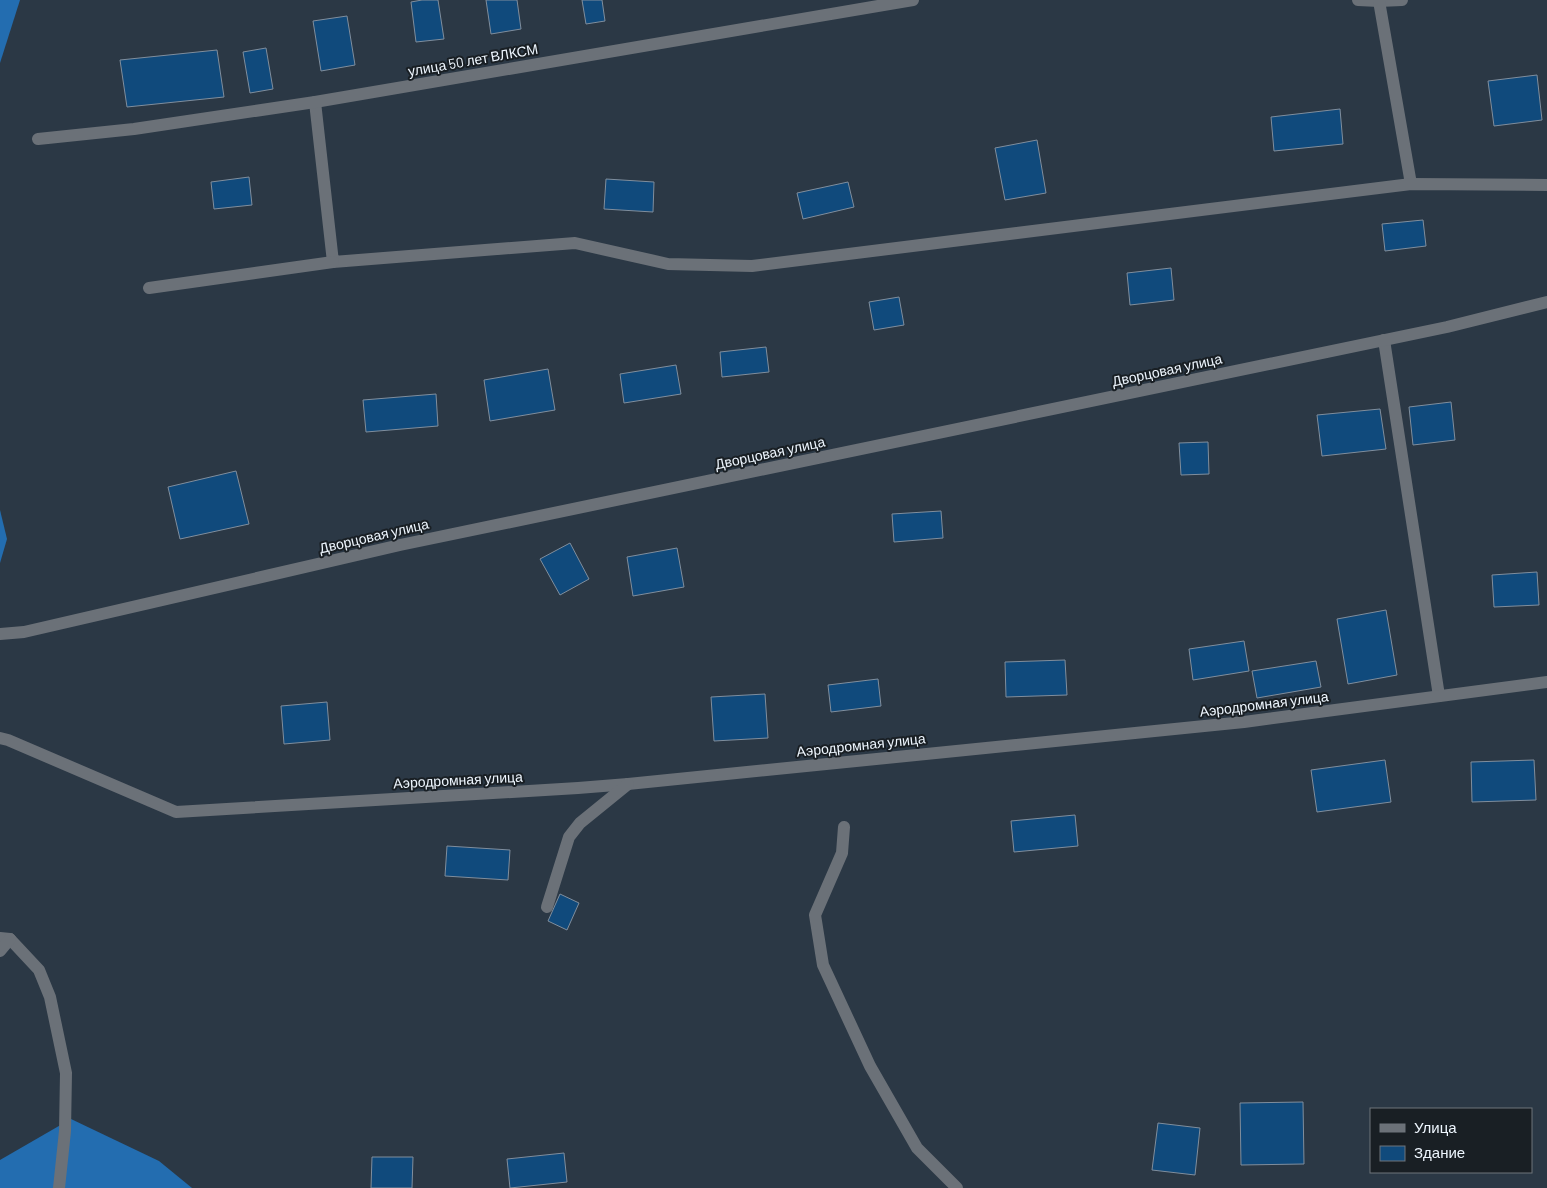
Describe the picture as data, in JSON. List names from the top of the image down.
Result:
{
  "streets": {
    "street": ["улица 50 лет ВЛКСМ", "Дворцовая улица", "Аэродромная улица"]
  },
  "legend": ["Улица", "Здание"]
}
